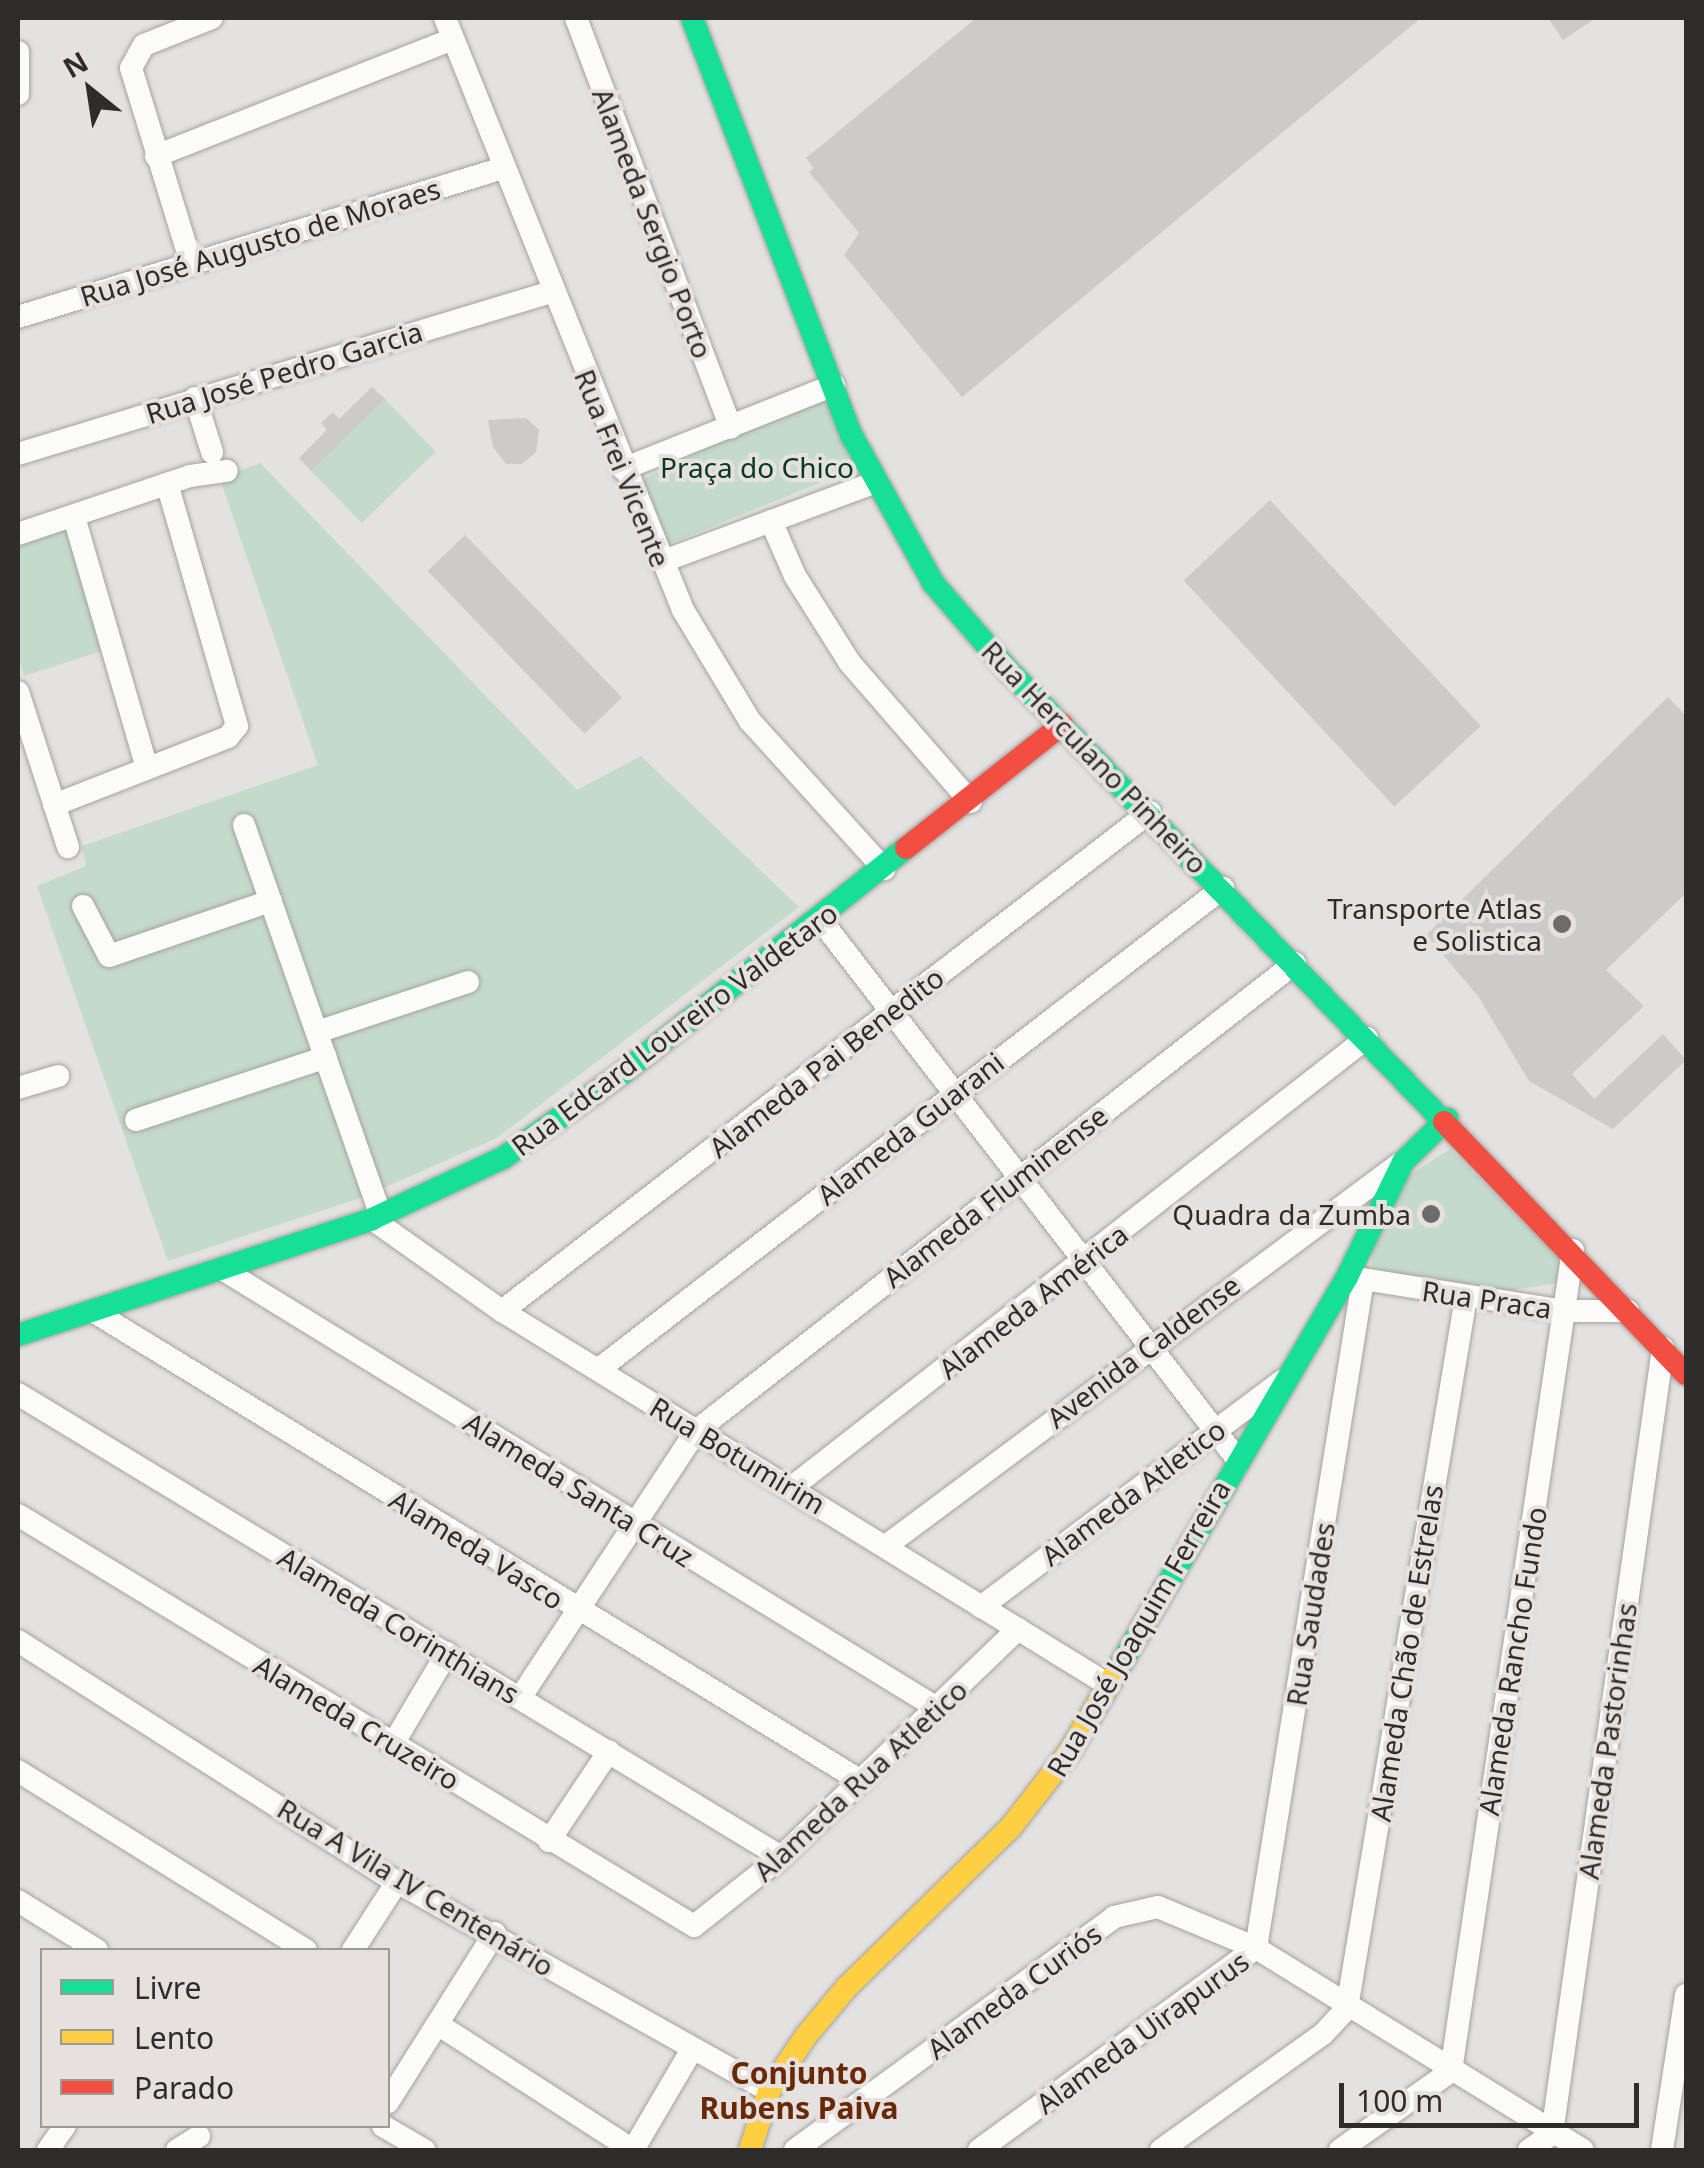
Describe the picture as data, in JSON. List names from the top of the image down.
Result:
{
  "streets": {
    "street": [
      "Alameda Sergio Porto",
      "Rua José Augusto de Moraes",
      "Rua José Pedro Garcia",
      "Rua Frei Vicente",
      "Rua Herculano Pinheiro",
      "Rua Edcard Loureiro Valdetaro",
      "Alameda Pai Benedito",
      "Alameda Guarani",
      "Alameda Fluminense",
      "Rua Praca",
      "Alameda América",
      "Avenida Caldense",
      "Rua Botumirim",
      "Alameda Santa Cruz",
      "Alameda Atletico",
      "Alameda Vasco",
      "Rua Saudades",
      "Alameda Corinthians",
      "Rua José Joaquim Ferreira",
      "Alameda Chão de Estrelas",
      "Alameda Rancho Fundo",
      "Alameda Cruzeiro",
      "Alameda Pastorinhas",
      "Alameda Rua Atletico",
      "Rua A Vila IV Centenário",
      "Alameda Curiós",
      "Alameda Uirapurus"
    ]
  },
  "crossings": [
    ["Rua José Augusto de Moraes", "Rua Frei Vicente"],
    ["Rua José Pedro Garcia", "Rua Frei Vicente"],
    ["Rua Frei Vicente", "Rua Edcard Loureiro Valdetaro"],
    ["Rua Herculano Pinheiro", "Rua Edcard Loureiro Valdetaro"],
    ["Rua Herculano Pinheiro", "Alameda Pai Benedito"],
    ["Rua Herculano Pinheiro", "Alameda Guarani"],
    ["Rua Herculano Pinheiro", "Alameda Fluminense"],
    ["Rua Herculano Pinheiro", "Rua Praca"],
    ["Rua Herculano Pinheiro", "Alameda América"],
    ["Rua Herculano Pinheiro", "Rua José Joaquim Ferreira"],
    ["Rua Herculano Pinheiro", "Alameda Rancho Fundo"],
    ["Rua Herculano Pinheiro", "Alameda Pastorinhas"],
    ["Rua Edcard Loureiro Valdetaro", "Rua Botumirim"],
    ["Rua Edcard Loureiro Valdetaro", "Alameda Santa Cruz"],
    ["Rua Edcard Loureiro Valdetaro", "Alameda Vasco"],
    ["Alameda Pai Benedito", "Rua Botumirim"],
    ["Alameda Guarani", "Rua Botumirim"],
    ["Alameda Fluminense", "Rua Botumirim"],
    ["Alameda Fluminense", "Alameda Santa Cruz"],
    ["Alameda Fluminense", "Alameda Vasco"],
    ["Alameda Fluminense", "Alameda Corinthians"],
    ["Rua Praca", "Rua Saudades"],
    ["Rua Praca", "Rua José Joaquim Ferreira"],
    ["Rua Praca", "Alameda Chão de Estrelas"],
    ["Rua Praca", "Alameda Rancho Fundo"],
    ["Alameda América", "Rua Botumirim"],
    ["Avenida Caldense", "Rua Botumirim"],
    ["Avenida Caldense", "Rua José Joaquim Ferreira"],
    ["Rua Botumirim", "Alameda Atletico"],
    ["Rua Botumirim", "Rua José Joaquim Ferreira"],
    ["Rua Botumirim", "Alameda Rua Atletico"],
    ["Alameda Santa Cruz", "Alameda Rua Atletico"],
    ["Alameda Atletico", "Rua José Joaquim Ferreira"],
    ["Alameda Vasco", "Alameda Rua Atletico"],
    ["Rua Saudades", "Rua José Joaquim Ferreira"],
    ["Rua Saudades", "Alameda Curiós"],
    ["Rua Saudades", "Alameda Uirapurus"],
    ["Alameda Corinthians", "Alameda Rua Atletico"],
    ["Rua José Joaquim Ferreira", "Rua A Vila IV Centenário"],
    ["Alameda Cruzeiro", "Alameda Rua Atletico"],
    ["Alameda Curiós", "Alameda Uirapurus"]
  ],
  "districts": ["Conjunto Rubens Paiva"],
  "parks": ["Praça do Chico"],
  "places": ["Transporte Atlas e Solistica", "Quadra da Zumba"],
  "legend": ["Livre", "Lento", "Parado"],
  "scale_bar": "100 m",
  "north": "top left"
}
